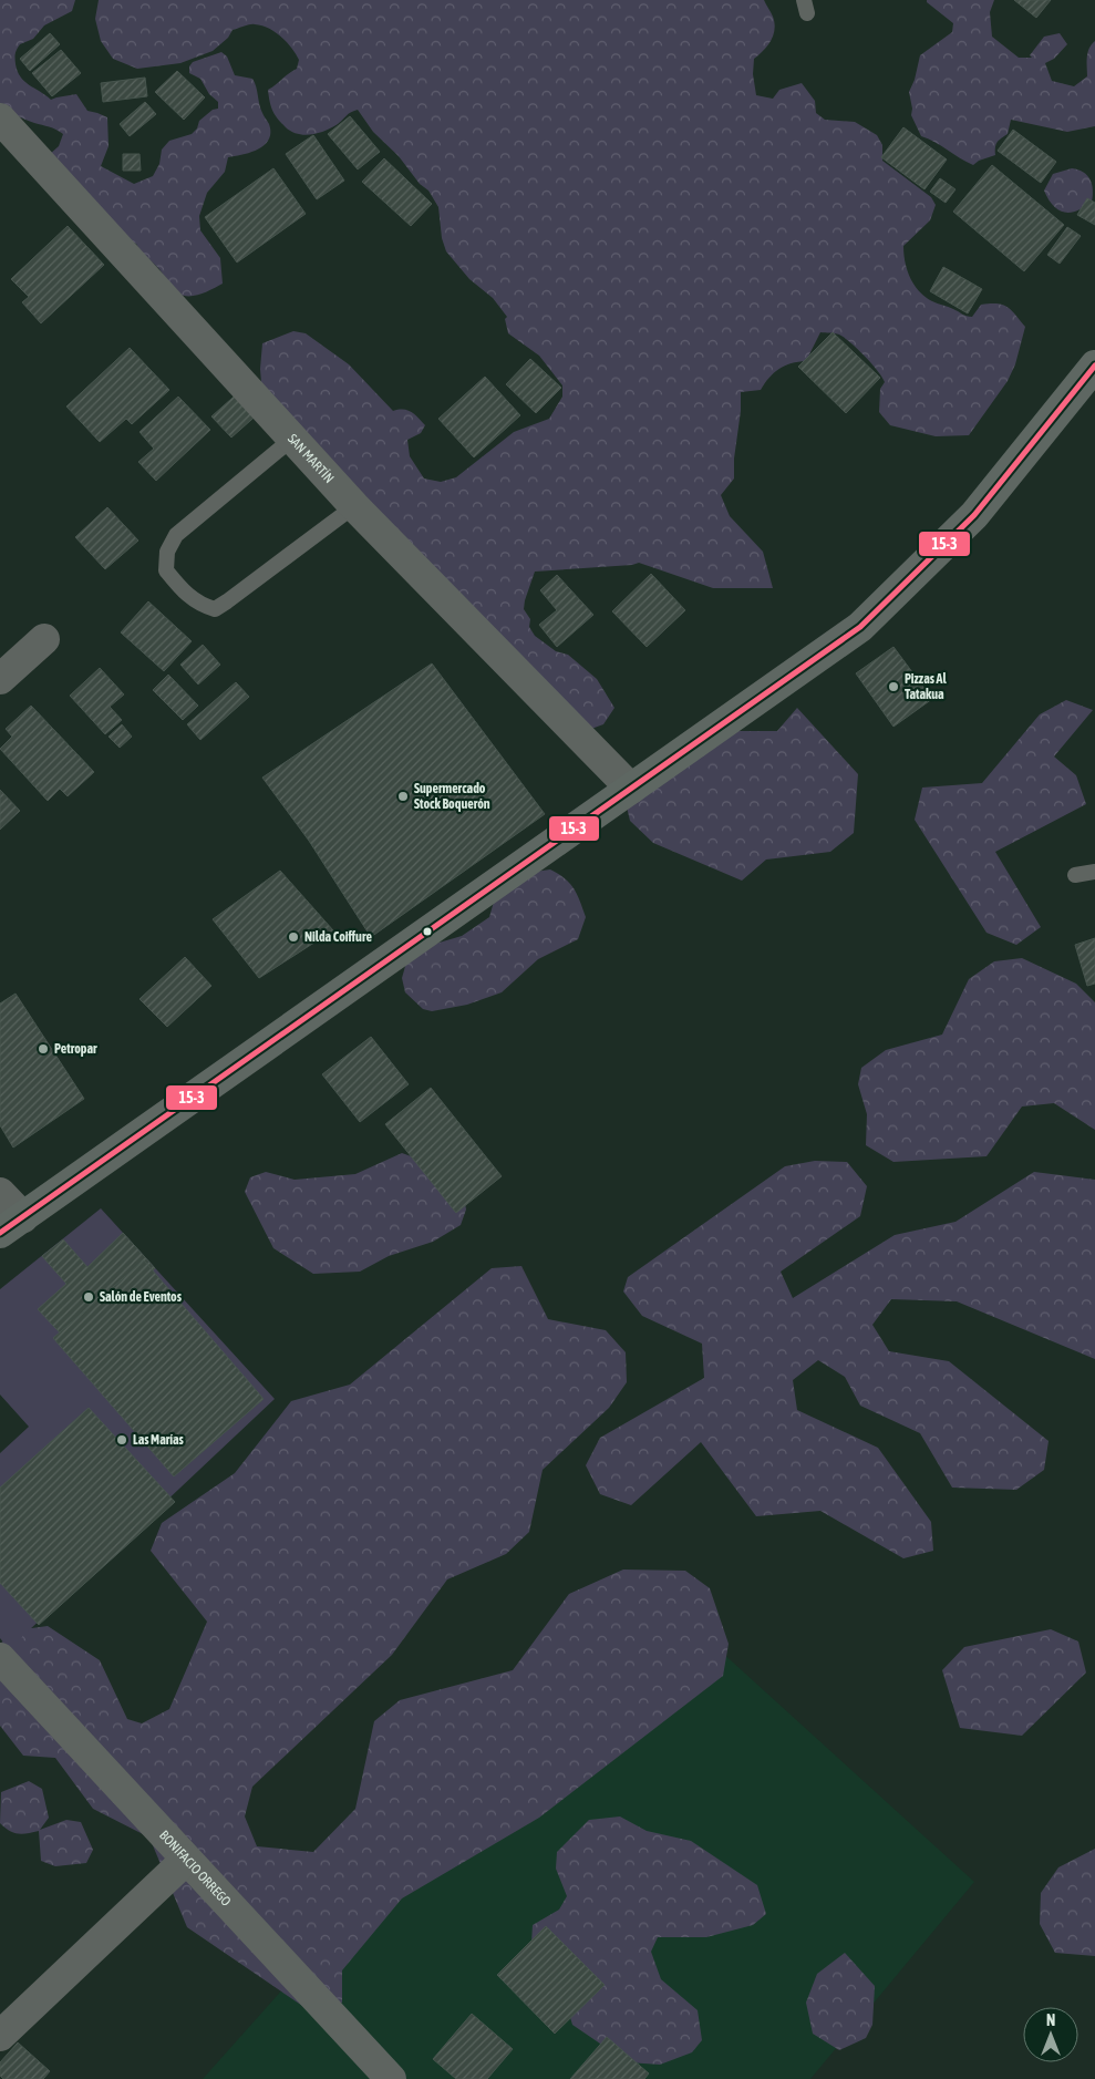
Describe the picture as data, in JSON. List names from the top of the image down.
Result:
{
  "streets": {
    "street": ["SAN MARTÍN", "BONIFACIO ORREGO"]
  },
  "places": [
    "Pizzas Al Tatakua",
    "Supermercado Stock Boquerón",
    "Nilda Coiffure",
    "Petropar",
    "Salón de Eventos",
    "Las Marías"
  ],
  "lines": ["transit line 15-3"],
  "north": "top"
}
